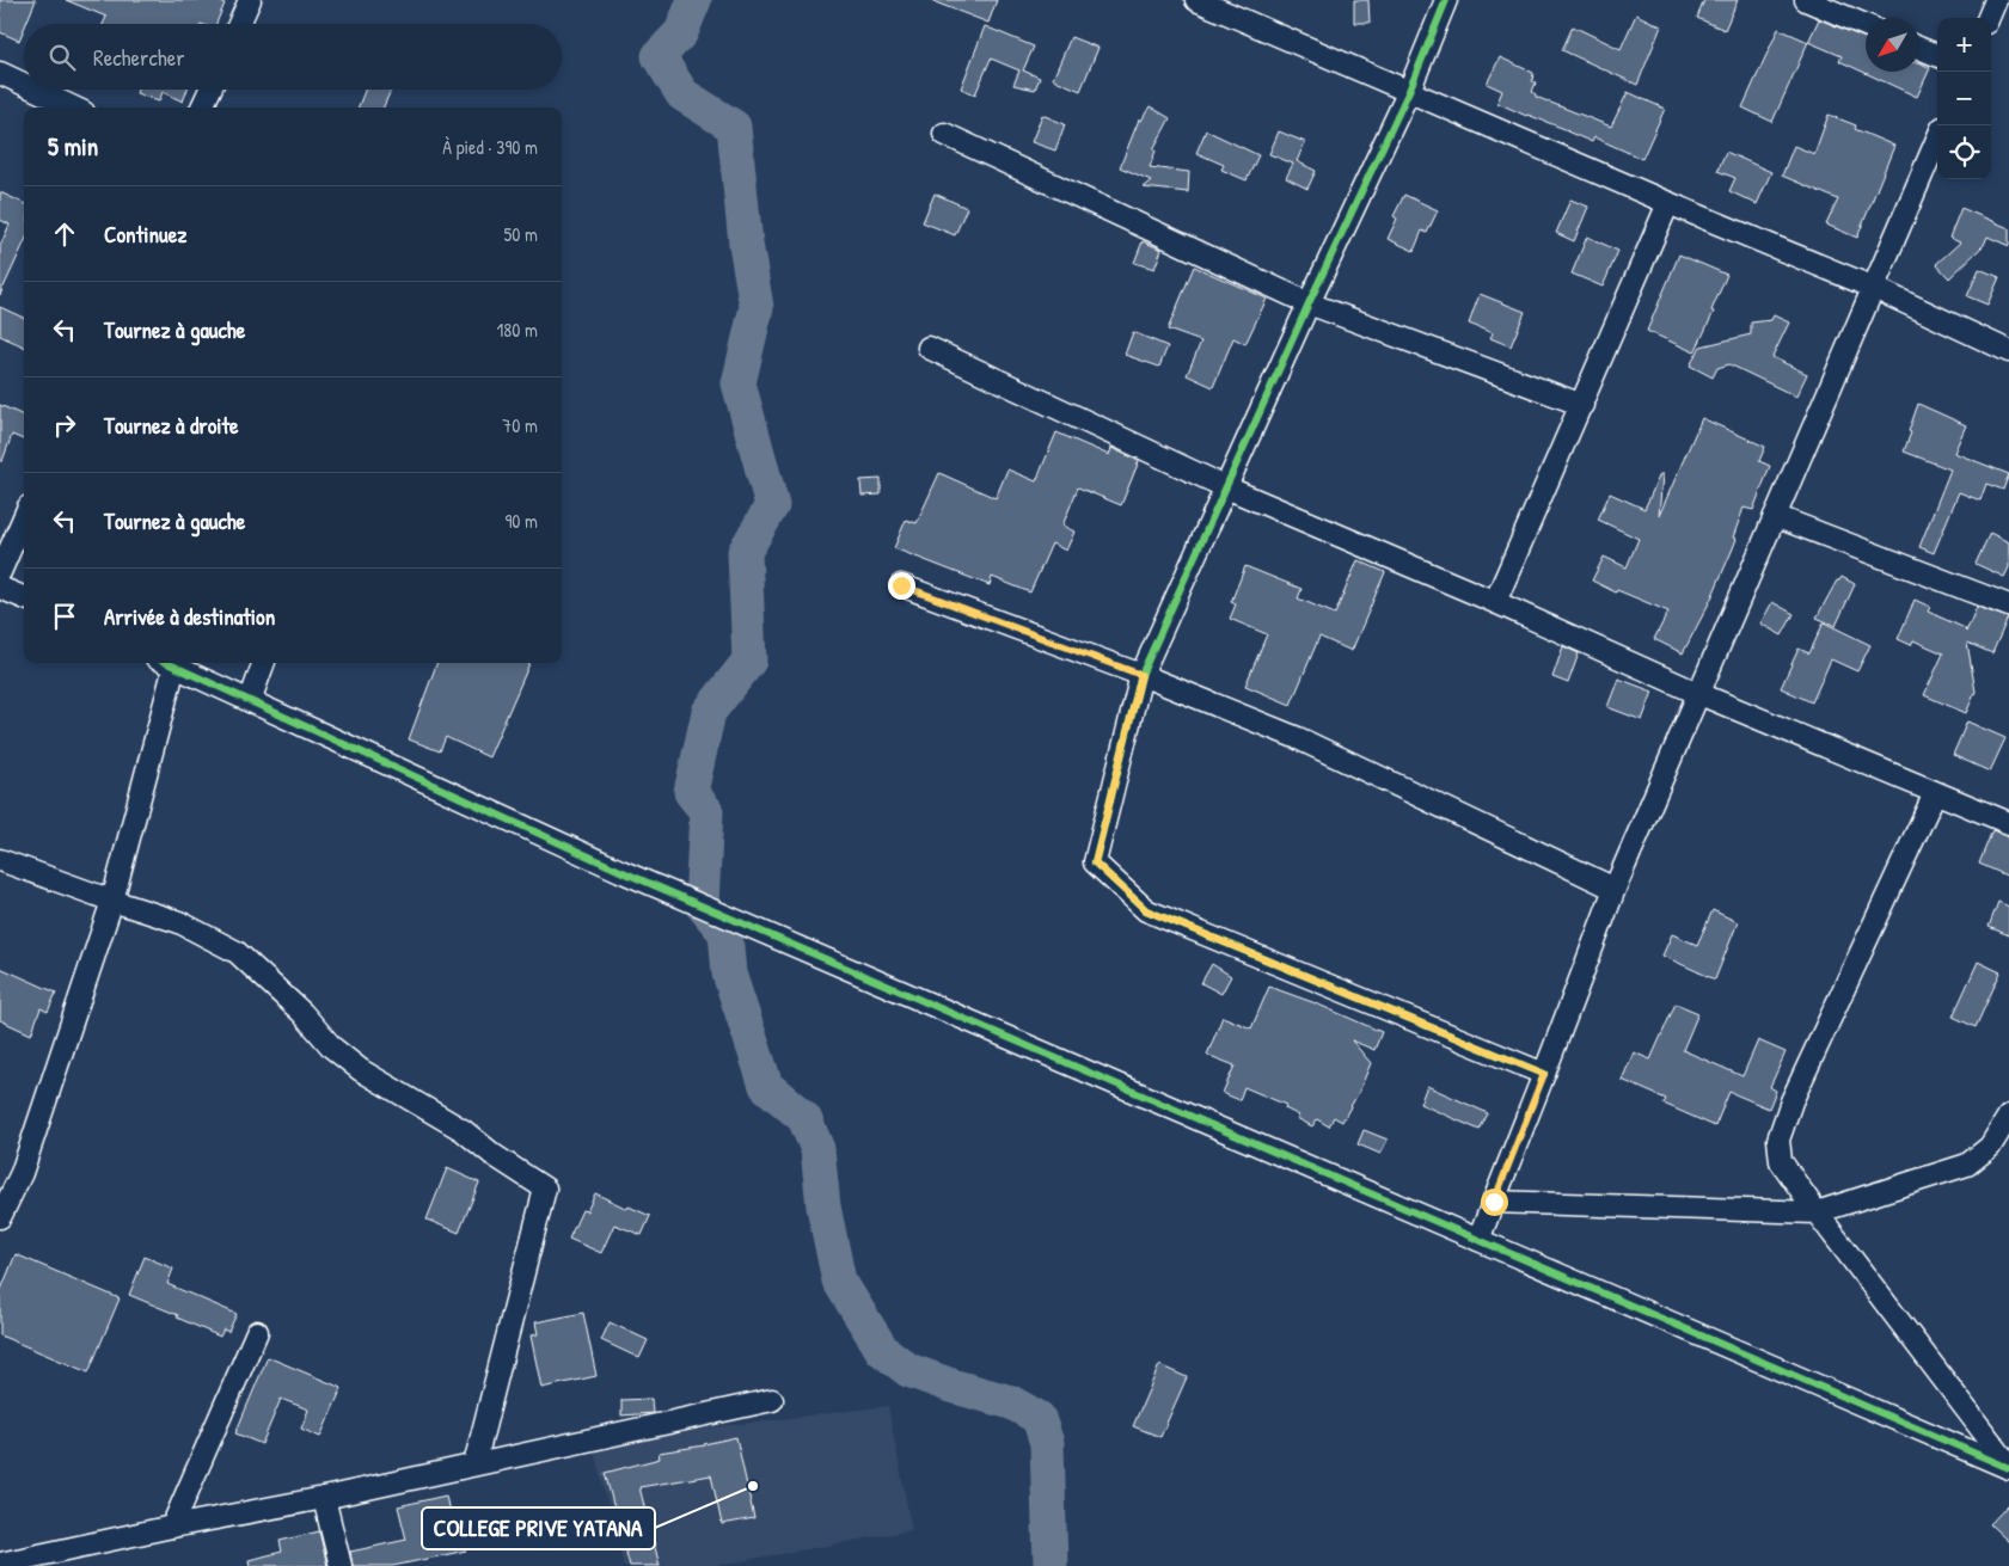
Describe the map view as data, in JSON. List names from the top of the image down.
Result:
{
  "places": ["COLLEGE PRIVE YATANA"],
  "north": "bottom left",
  "page": {
    "map_buttons": ["+", "−"],
    "search": "Rechercher",
    "heading": ["5 min", "À pied · 390 m"],
    "list": [
      ["Continuez", "50 m"],
      ["Tournez à gauche", "180 m"],
      ["Tournez à droite", "70 m"],
      ["Tournez à gauche", "90 m"],
      "Arrivée à destination"
    ]
  }
}
